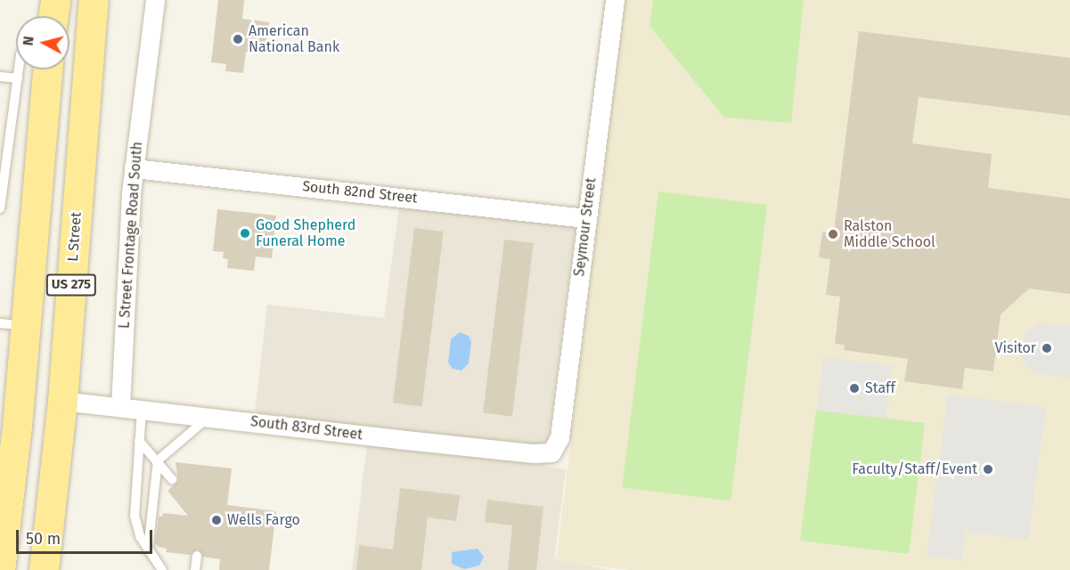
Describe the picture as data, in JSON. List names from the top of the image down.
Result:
{
  "streets": {
    "main road": ["L Street", "US 275"],
    "street": [
      "South 82nd Street",
      "Seymour Street",
      "L Street Frontage Road South",
      "South 83rd Street"
    ]
  },
  "crossings": [
    ["South 82nd Street", "Seymour Street"],
    ["South 82nd Street", "L Street Frontage Road South"],
    ["Seymour Street", "South 83rd Street"],
    ["L Street Frontage Road South", "South 83rd Street"],
    ["L Street", "South 83rd Street"]
  ],
  "places": [
    "American National Bank",
    "Good Shepherd Funeral Home",
    "Ralston Middle School",
    "Visitor",
    "Staff",
    "Faculty/Staff/Event",
    "Wells Fargo"
  ],
  "scale_bar": "50 m",
  "north": "left"
}
